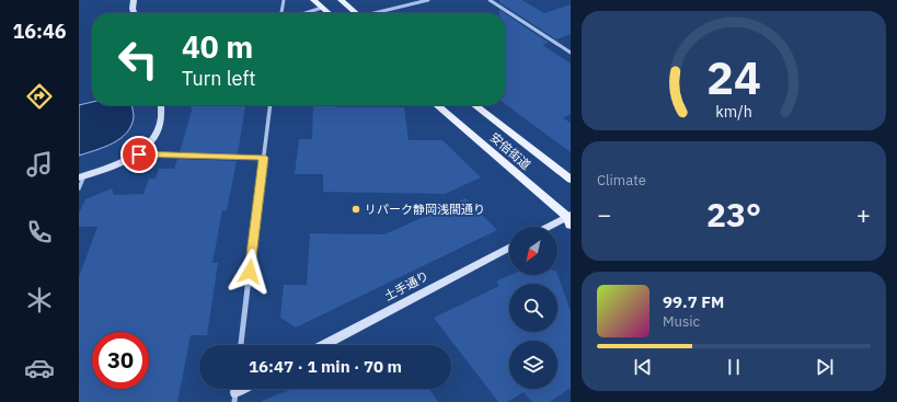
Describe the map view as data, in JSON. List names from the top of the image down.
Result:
{
  "streets": {
    "main road": ["安倍街道"],
    "street": ["土手通り"]
  },
  "places": ["リパーク静岡浅間通り"],
  "north": "bottom left",
  "page": {
    "tabs": "16:46",
    "turn": ["40 m", "Turn left"],
    "tile": "Climate",
    "heat": ["−", "23°", "+"],
    "song": ["99.7 FM", "Music"],
    "limit": "30",
    "trip": "16:47 · 1 min · 70 m",
    "gauge": ["24", "km/h"]
  }
}
